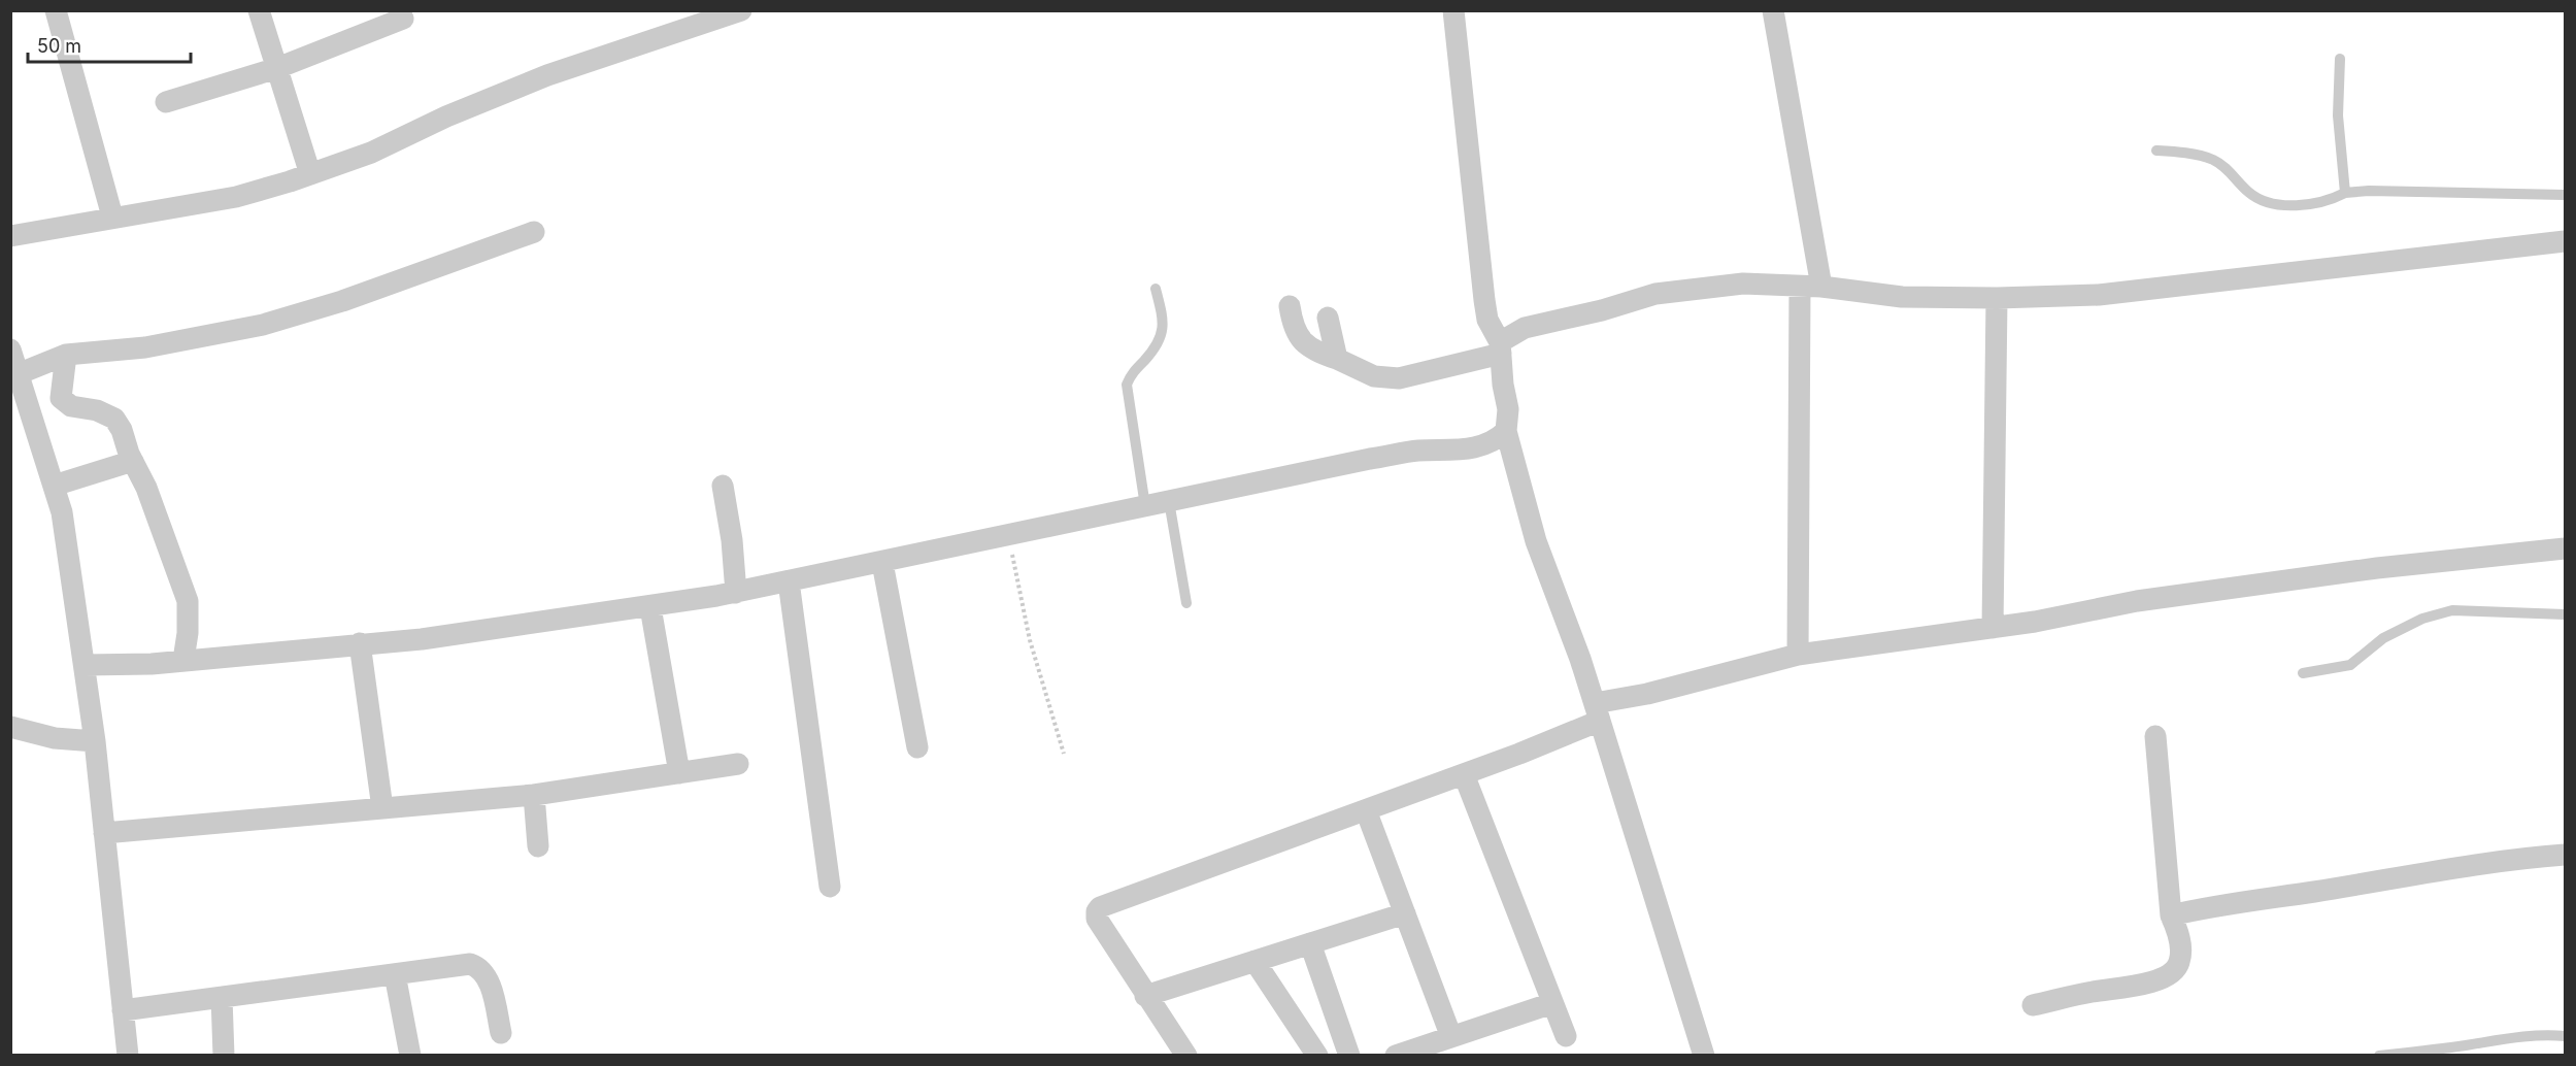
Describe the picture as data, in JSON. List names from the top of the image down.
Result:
{
  "scale_bar": "50 m"
}
